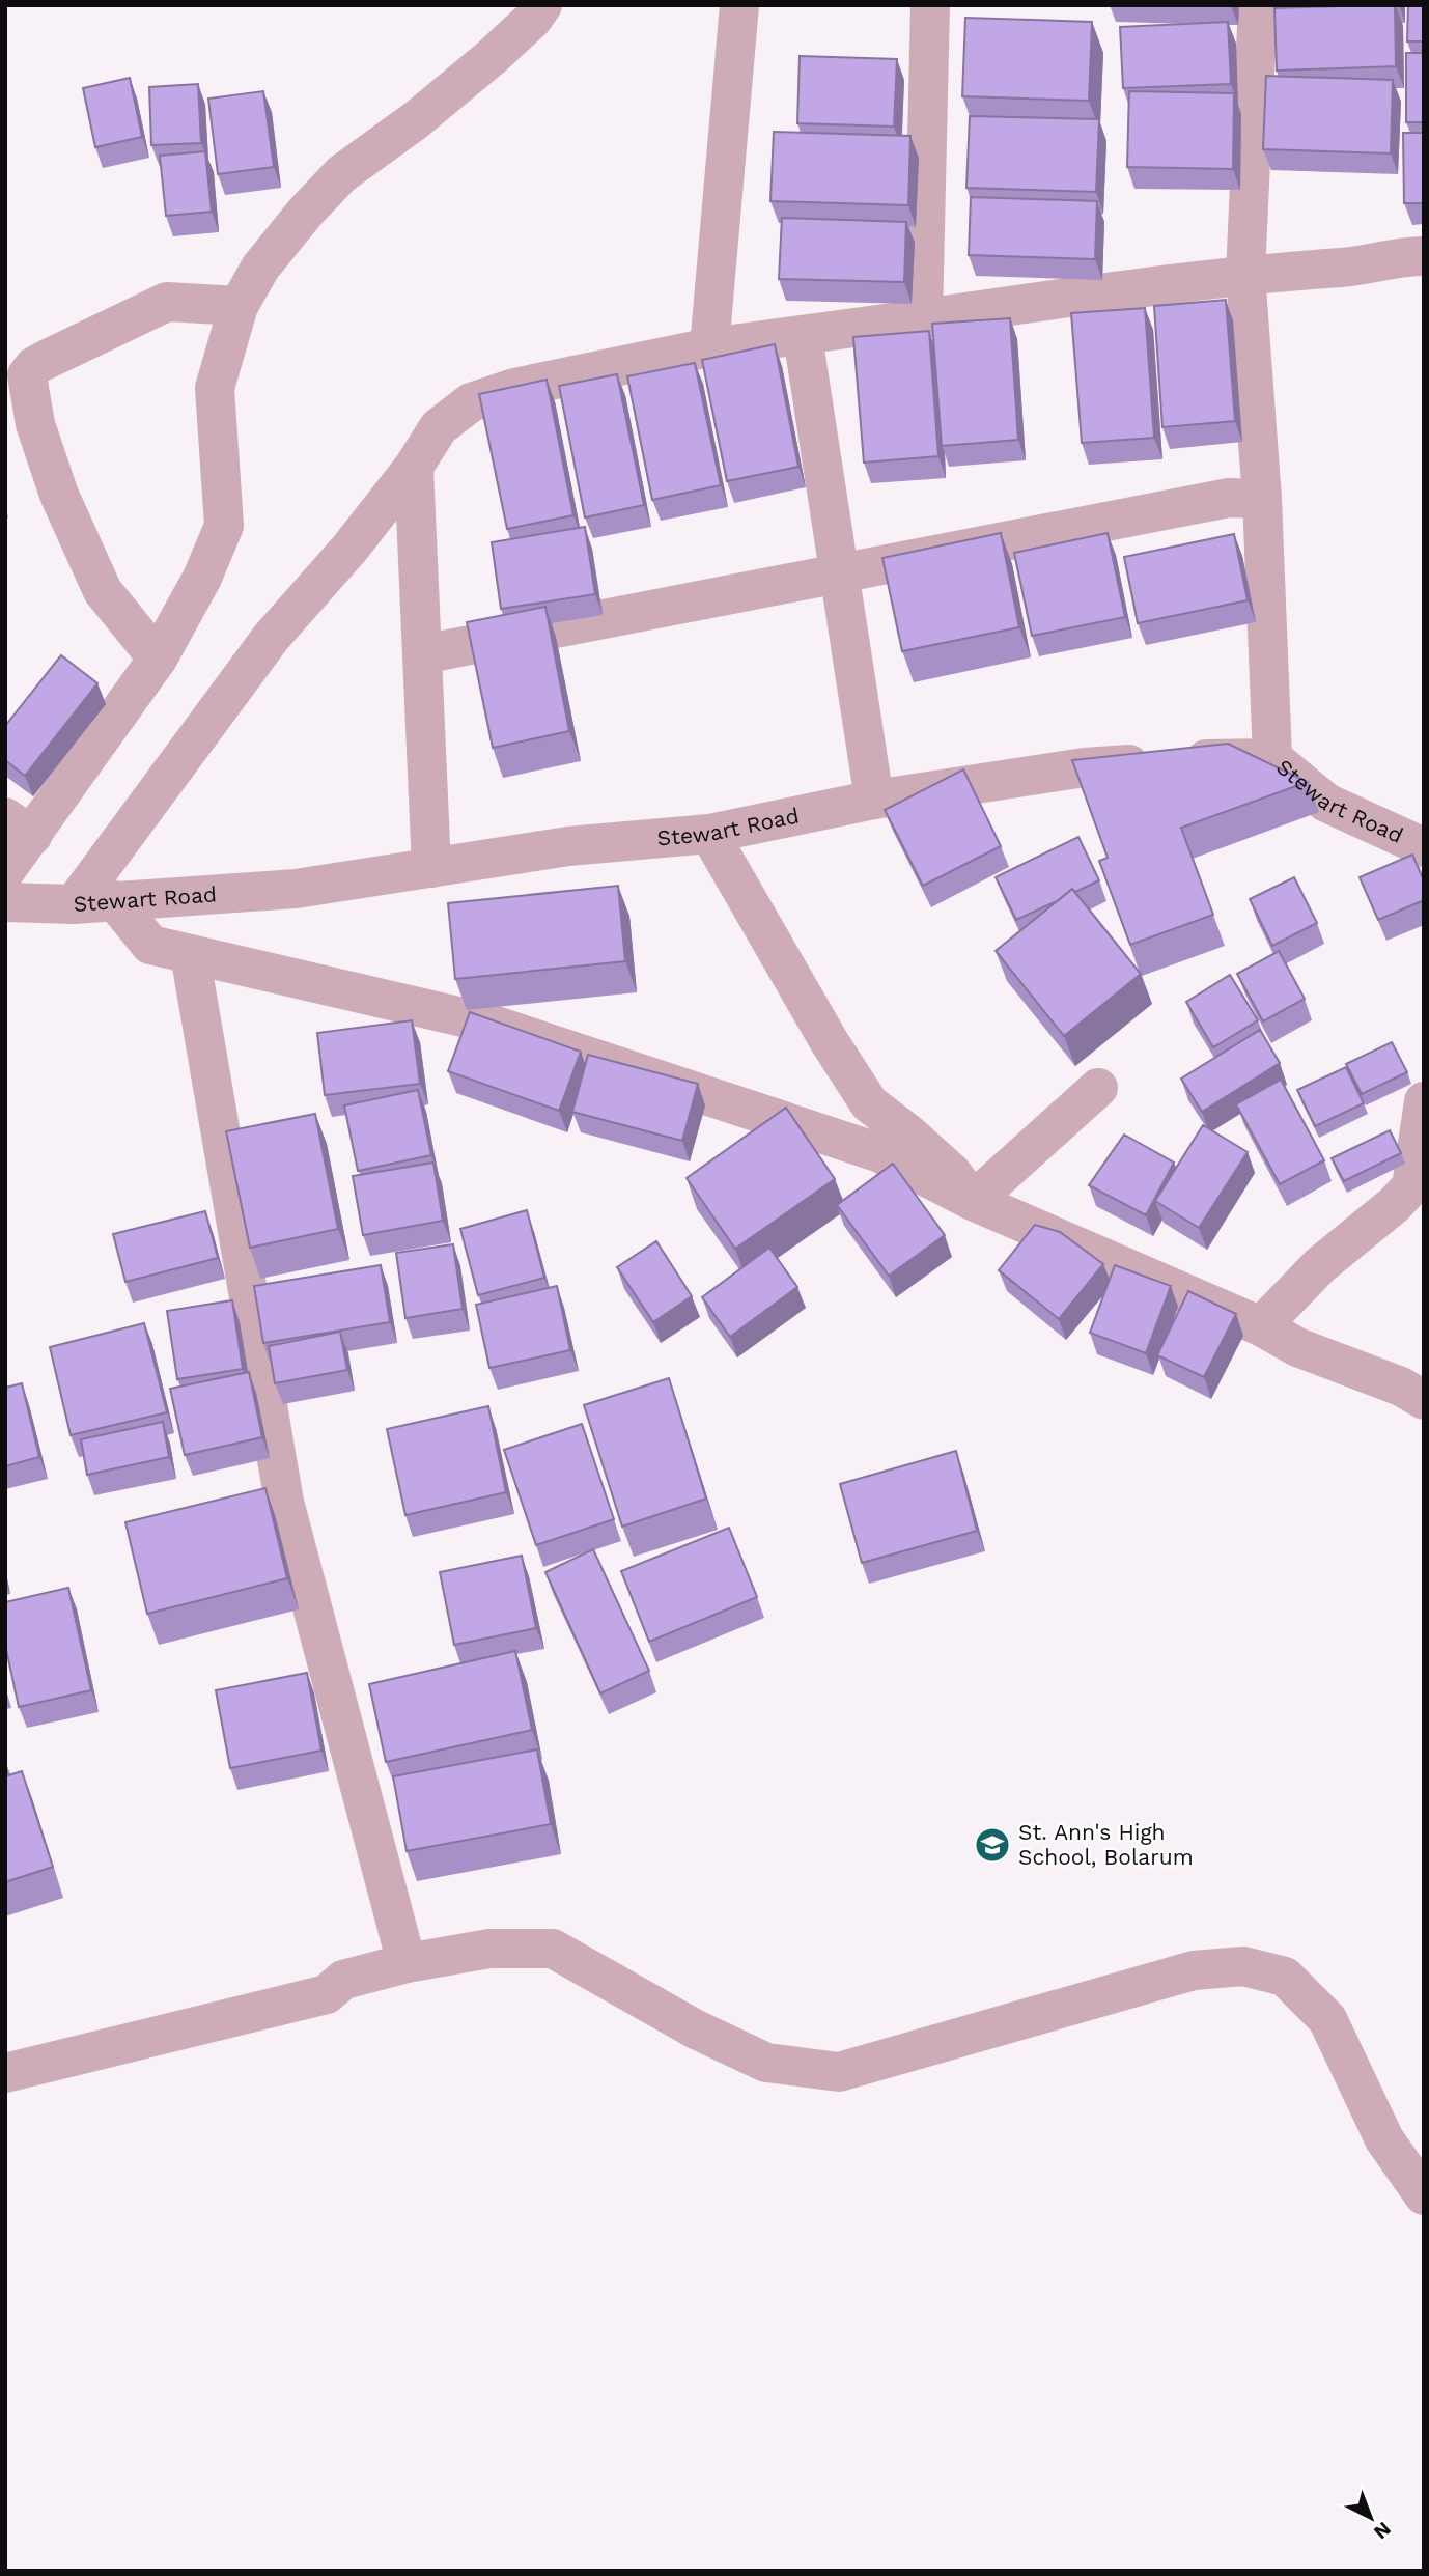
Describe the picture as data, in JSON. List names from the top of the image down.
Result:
{
  "streets": {
    "street": ["Stewart Road"]
  },
  "places": {
    "school or university": ["St. Ann's High School, Bolarum"]
  },
  "north": "bottom right"
}
